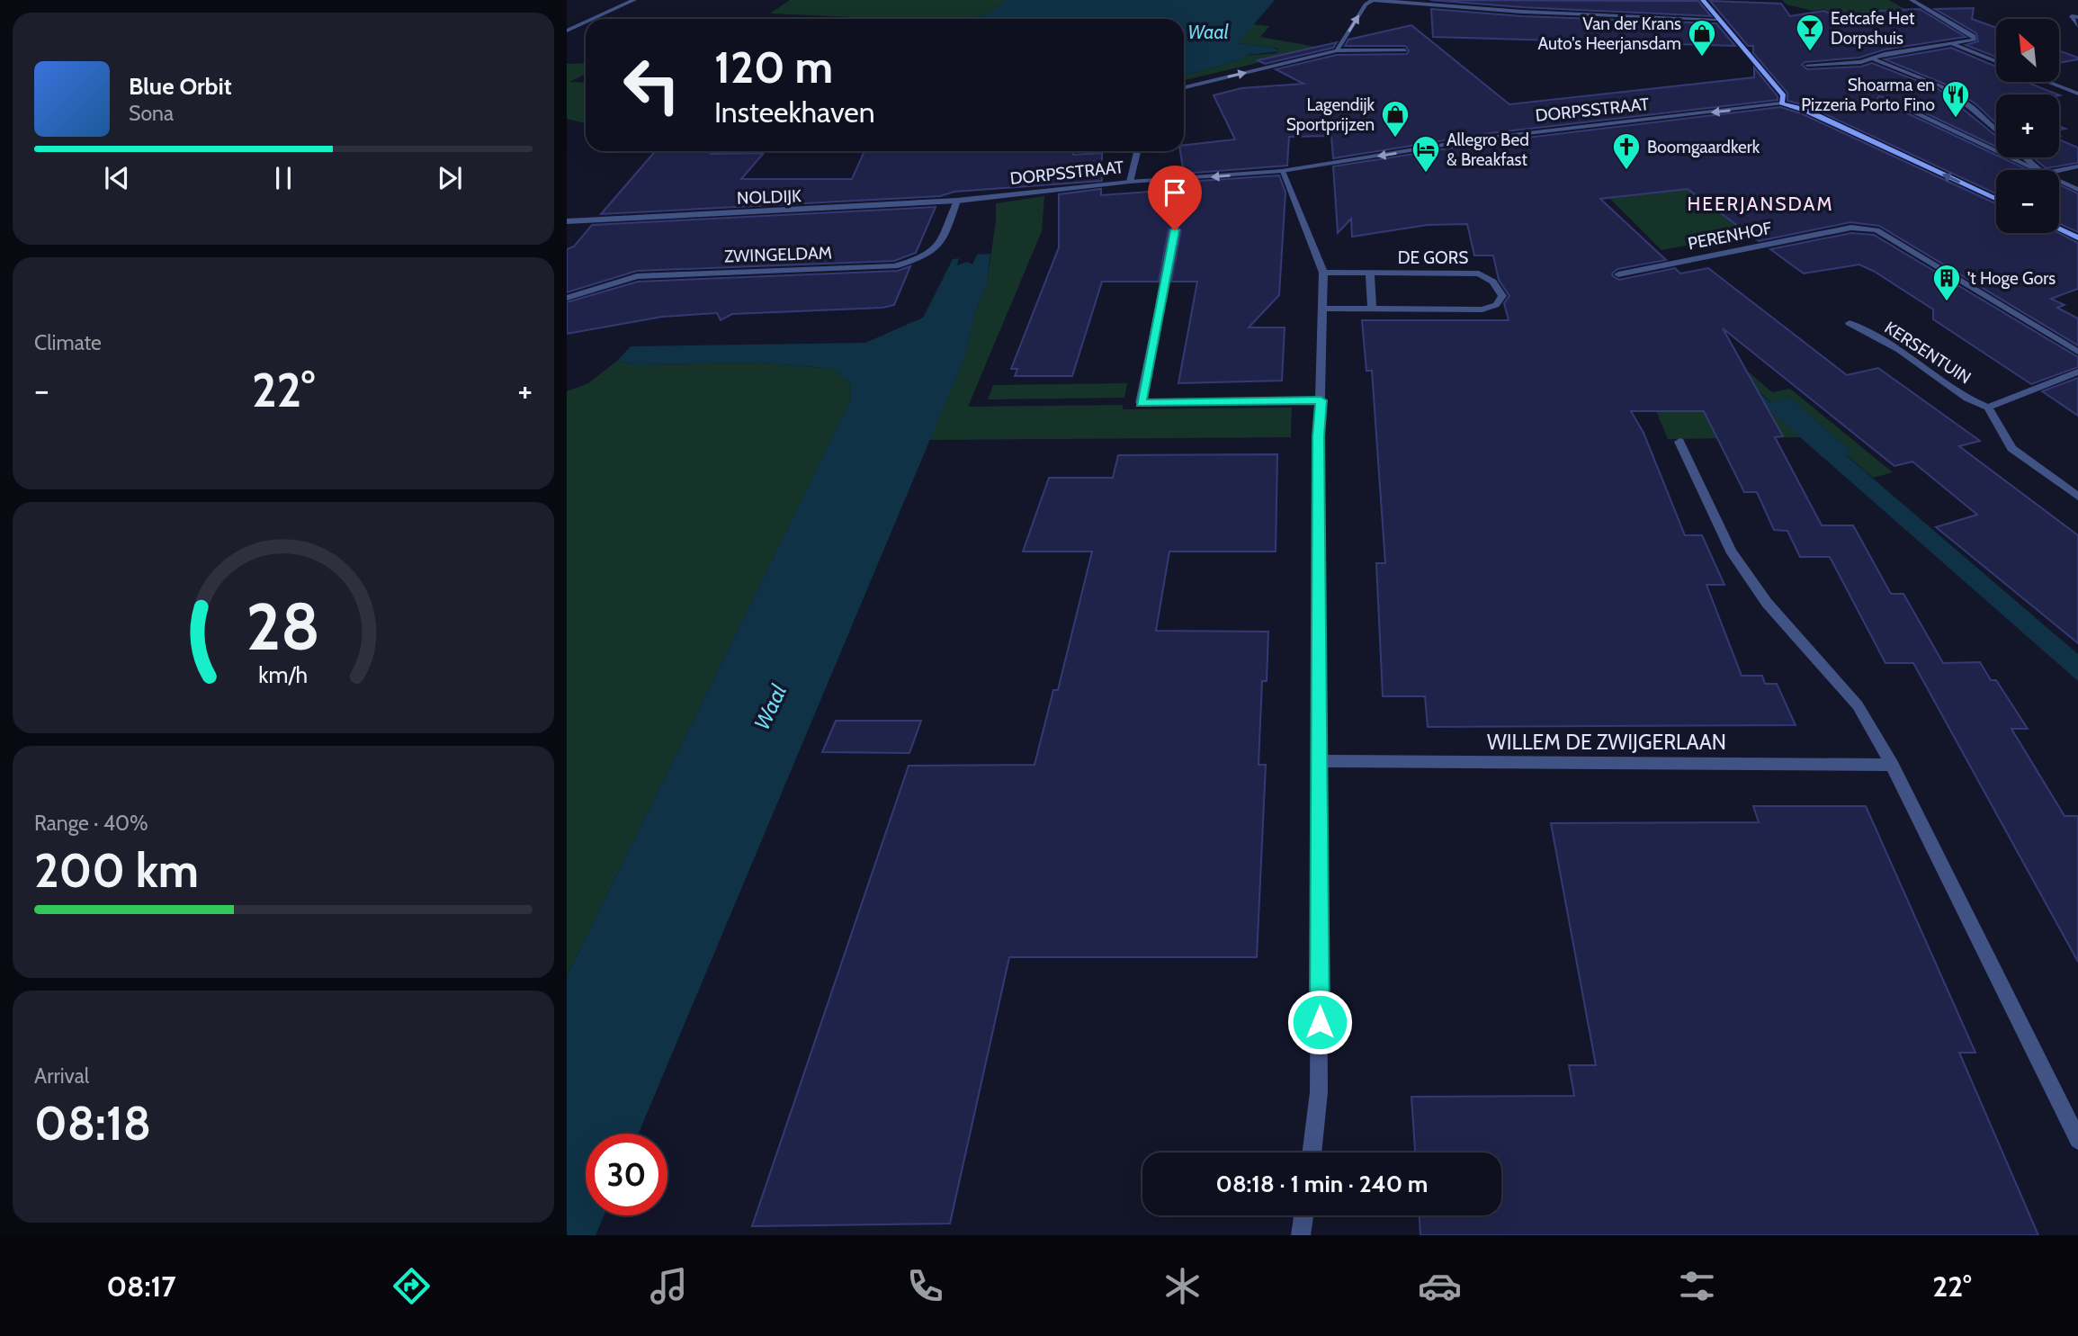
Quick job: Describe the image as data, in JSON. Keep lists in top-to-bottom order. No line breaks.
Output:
{"streets":{"main road":["DORPSSTRAAT"],"street":["NOLDIJK","PERENHOF","ZWINGELDAM","DE GORS","KERSENTUIN","WILLEM DE ZWIJGERLAAN"]},"crossings":[["DORPSSTRAAT","NOLDIJK"],["NOLDIJK","ZWINGELDAM"]],"districts":["HEERJANSDAM"],"water":["Waal"],"places":{"bar":["Eetcafe Het Dorpshuis"],"shop":["Van der Krans Auto's Heerjansdam","Lagendijk Sportprijzen"],"restaurant":["Shoarma en Pizzeria Porto Fino"],"church":["Boomgaardkerk"],"hotel":["Allegro Bed & Breakfast"],"building":["'t Hoge Gors"]},"north":"top left","page":{"map_buttons":["+","−"],"turn":["120 m","Insteekhaven"],"song":["Blue Orbit","Sona"],"tile":["Climate",["Range · 40%","200 km"],["Arrival","08:18"]],"heat":["−","22°","+"],"limit":"30","trip":"08:18 · 1 min · 240 m","tabs":["08:17","22°"],"gauge":["28","km/h"]}}
